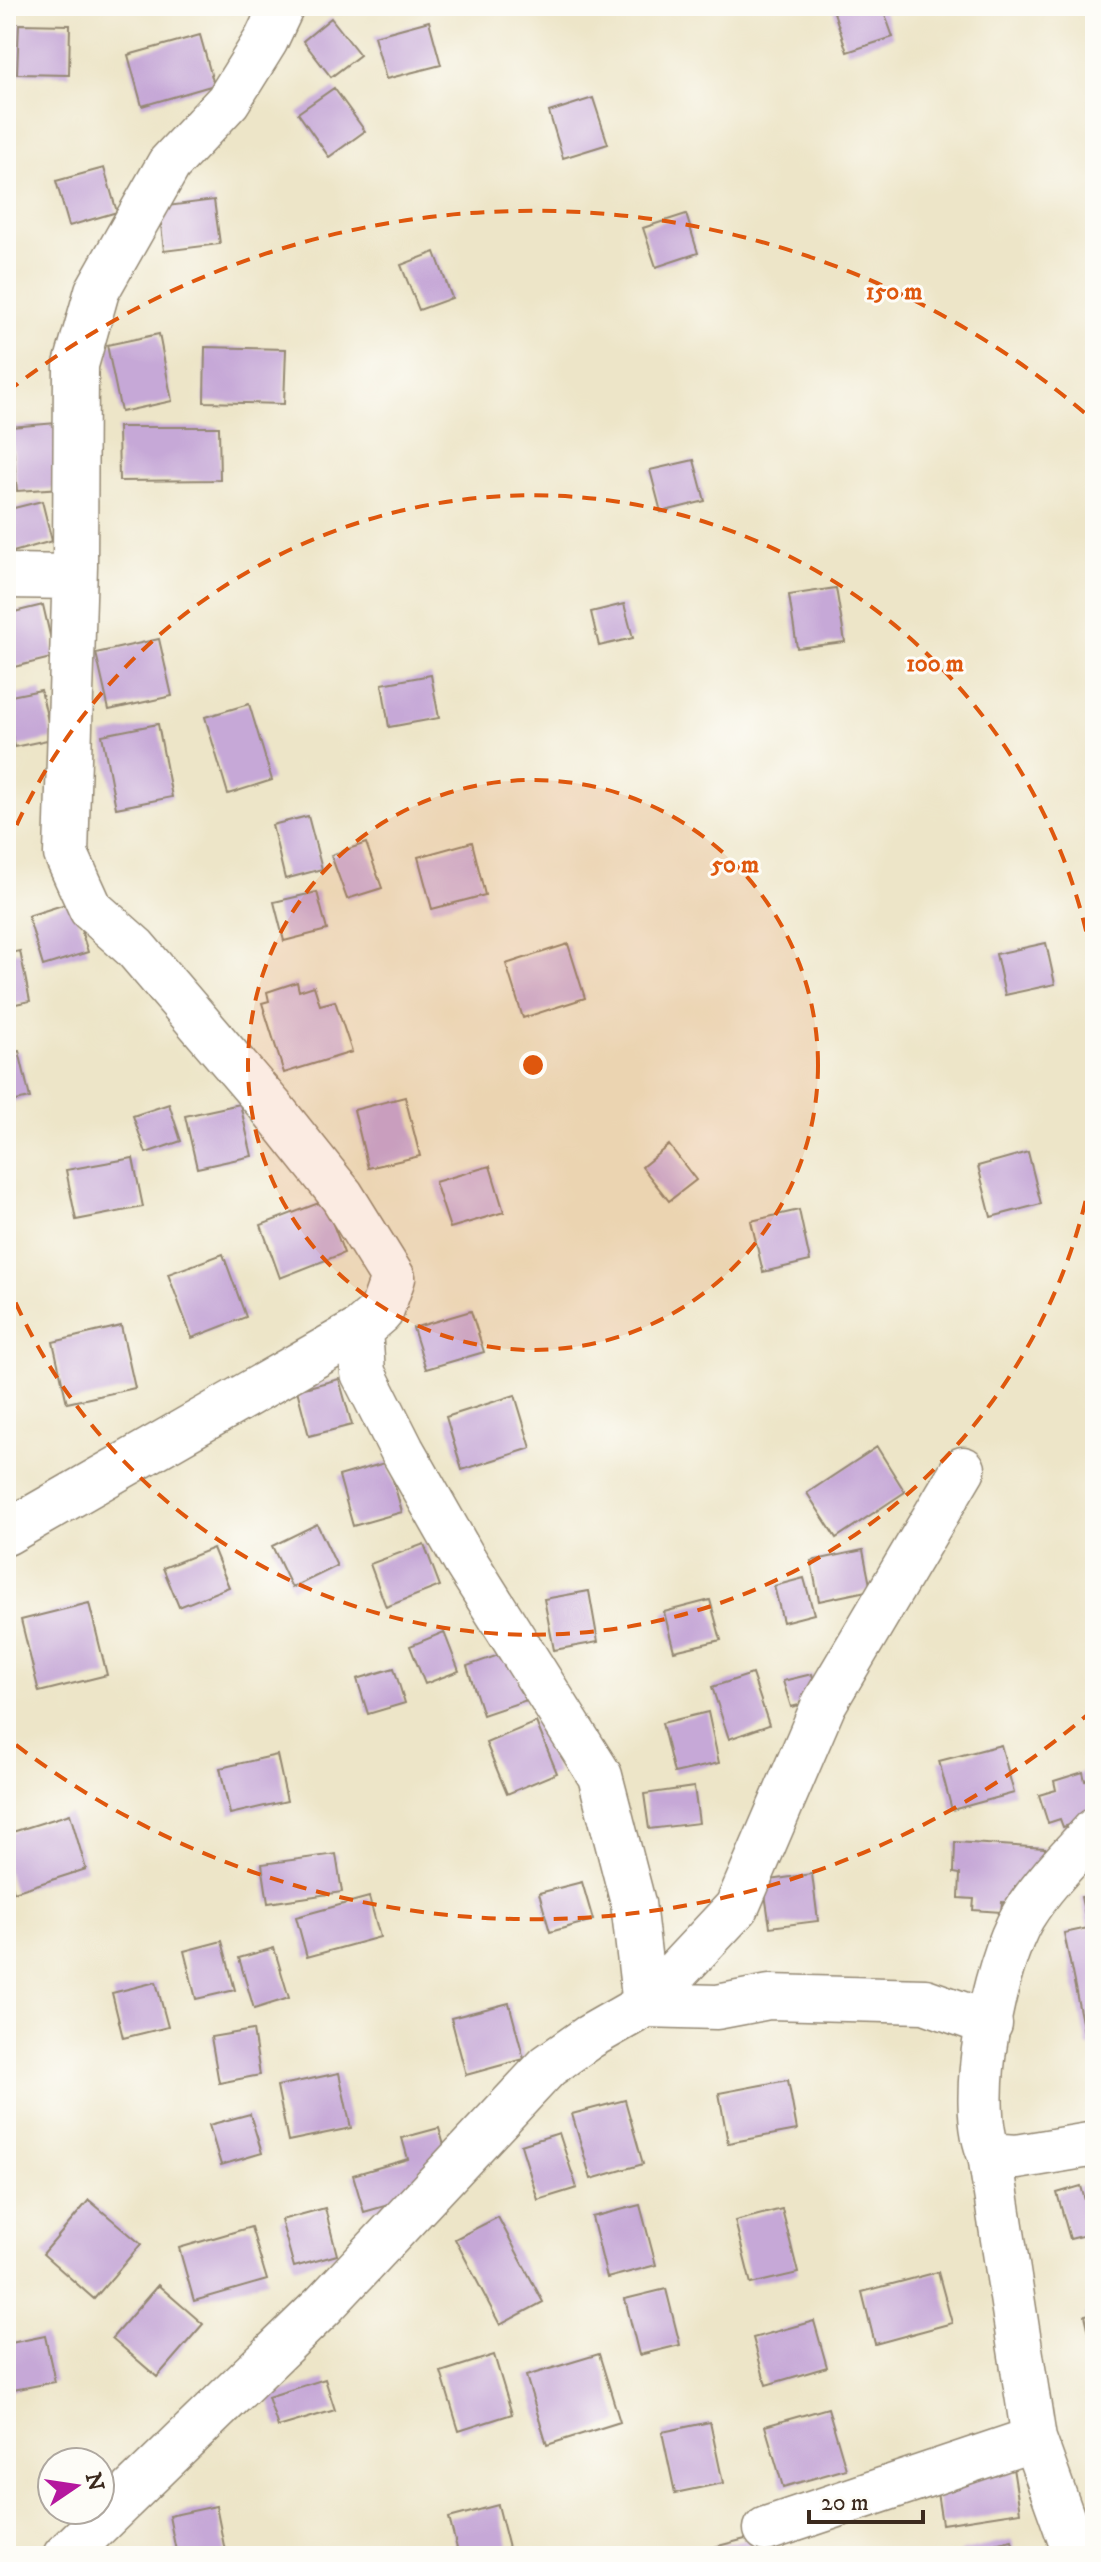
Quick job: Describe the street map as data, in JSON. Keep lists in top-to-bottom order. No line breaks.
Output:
{"scale_bar":"20 m","north":"right","rings":["150 m","100 m","50 m"]}
